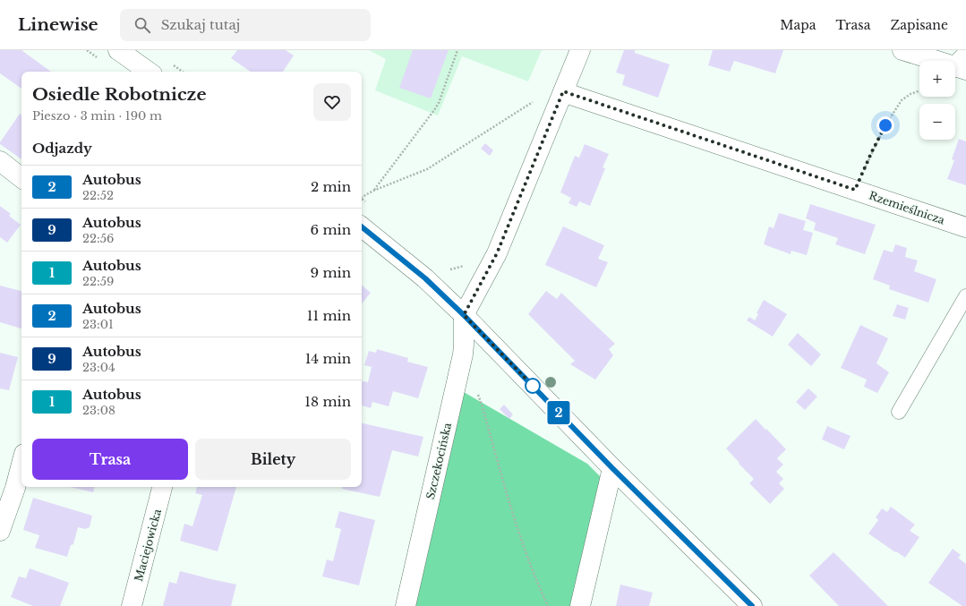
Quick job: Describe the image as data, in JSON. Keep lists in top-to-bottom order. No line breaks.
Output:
{"streets":{"street":["Rzemieślnicza","Szczekocińska","Maciejowicka"]},"lines":["bus line 2"],"page":{"header":"Linewise","search":"Szukaj tutaj","nav":["Mapa","Trasa","Zapisane"],"on_map":"2","map_buttons":["+","−"],"heading":[["Osiedle Robotnicze","Pieszo · 3 min · 190 m"],"Odjazdy"],"list":[{"mark":"2","name":"Autobus","note":"22:52","value":"2 min"},{"mark":"9","name":"Autobus","note":"22:56","value":"6 min"},{"mark":"1","name":"Autobus","note":"22:59","value":"9 min"},{"mark":"2","name":"Autobus","note":"23:01","value":"11 min"},{"mark":"9","name":"Autobus","note":"23:04","value":"14 min"},{"mark":"1","name":"Autobus","note":"23:08","value":"18 min"}],"buttons":["Trasa","Bilety"]}}
